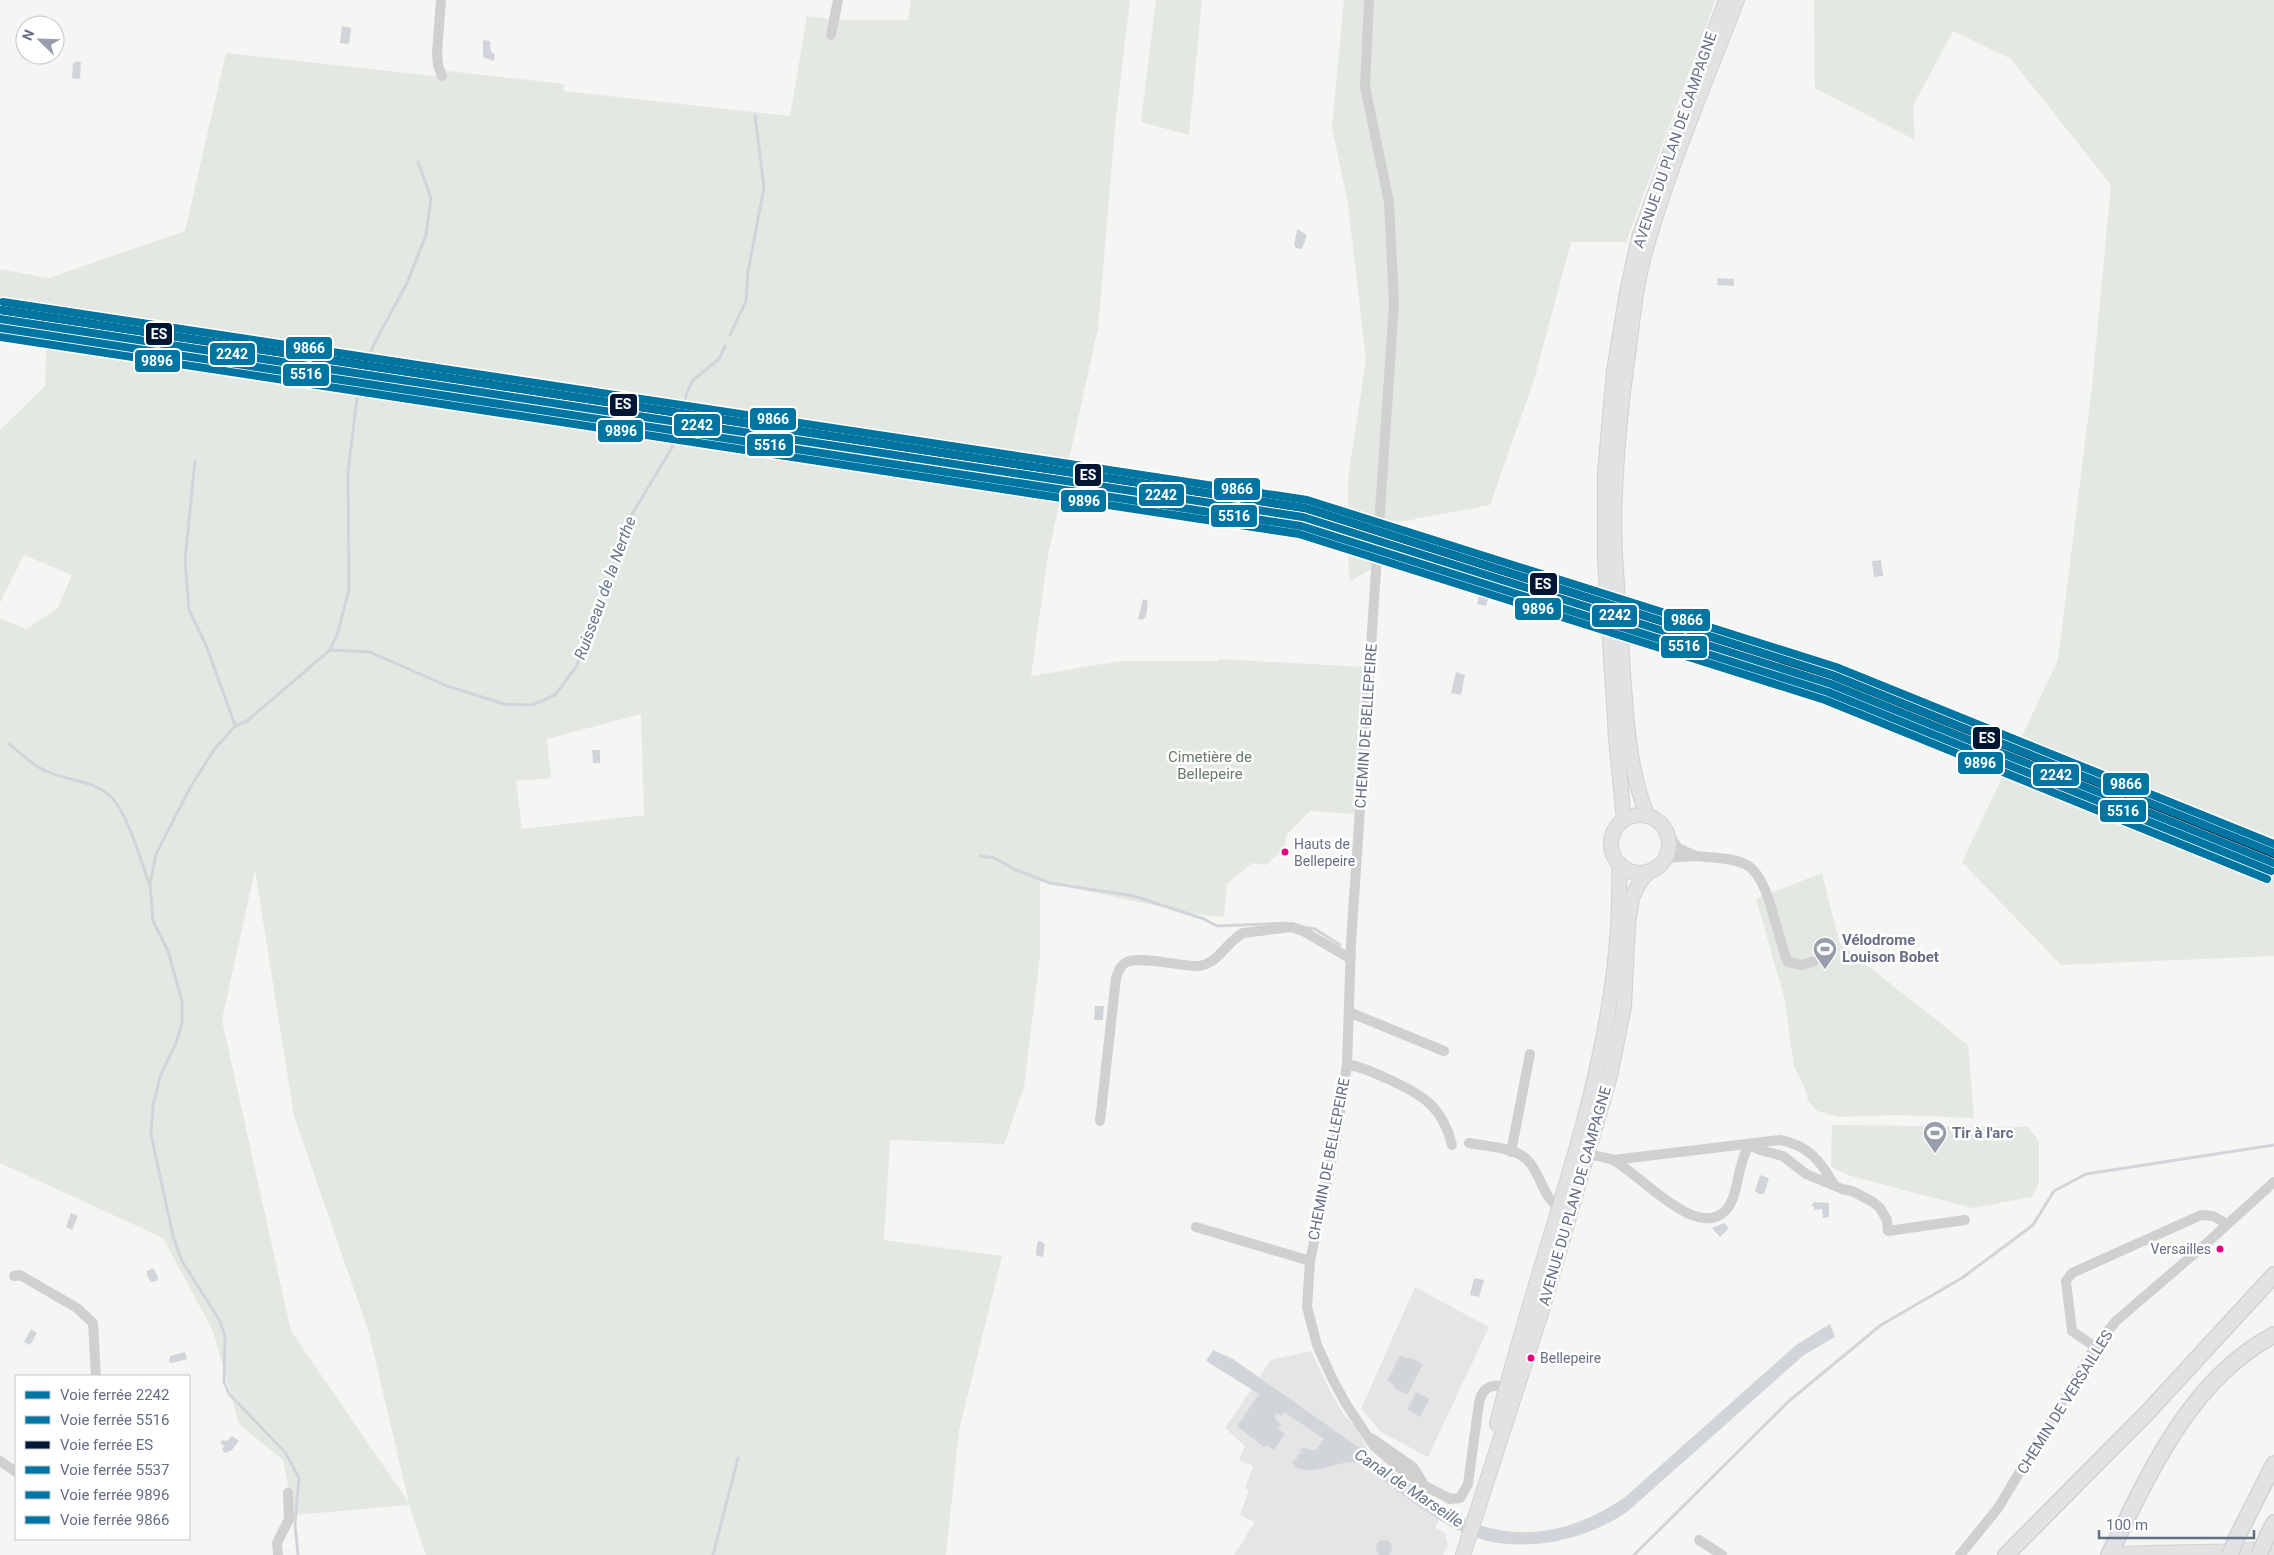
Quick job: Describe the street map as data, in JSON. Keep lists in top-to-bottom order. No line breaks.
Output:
{"streets":{"main road":["AVENUE DU PLAN DE CAMPAGNE"],"street":["CHEMIN DE BELLEPEIRE","CHEMIN DE VERSAILLES"]},"crossings":[["AVENUE DU PLAN DE CAMPAGNE","CHEMIN DE BELLEPEIRE"]],"water":["Ruisseau de la Nerthe","Canal de Marseille"],"parks":["Cimetière de Bellepeire"],"places":{"other":["Hauts de Bellepeire","Versailles","Bellepeire"],"sports":["Vélodrome Louison Bobet","Tir à l'arc"]},"lines":["rail line 9866","rail line ES","rail line 5537","rail line 2242","rail line 5516","rail line 9896"],"legend":["Voie ferrée 2242","Voie ferrée 5516","Voie ferrée ES","Voie ferrée 5537","Voie ferrée 9896","Voie ferrée 9866"],"scale_bar":"100 m","north":"top left"}
